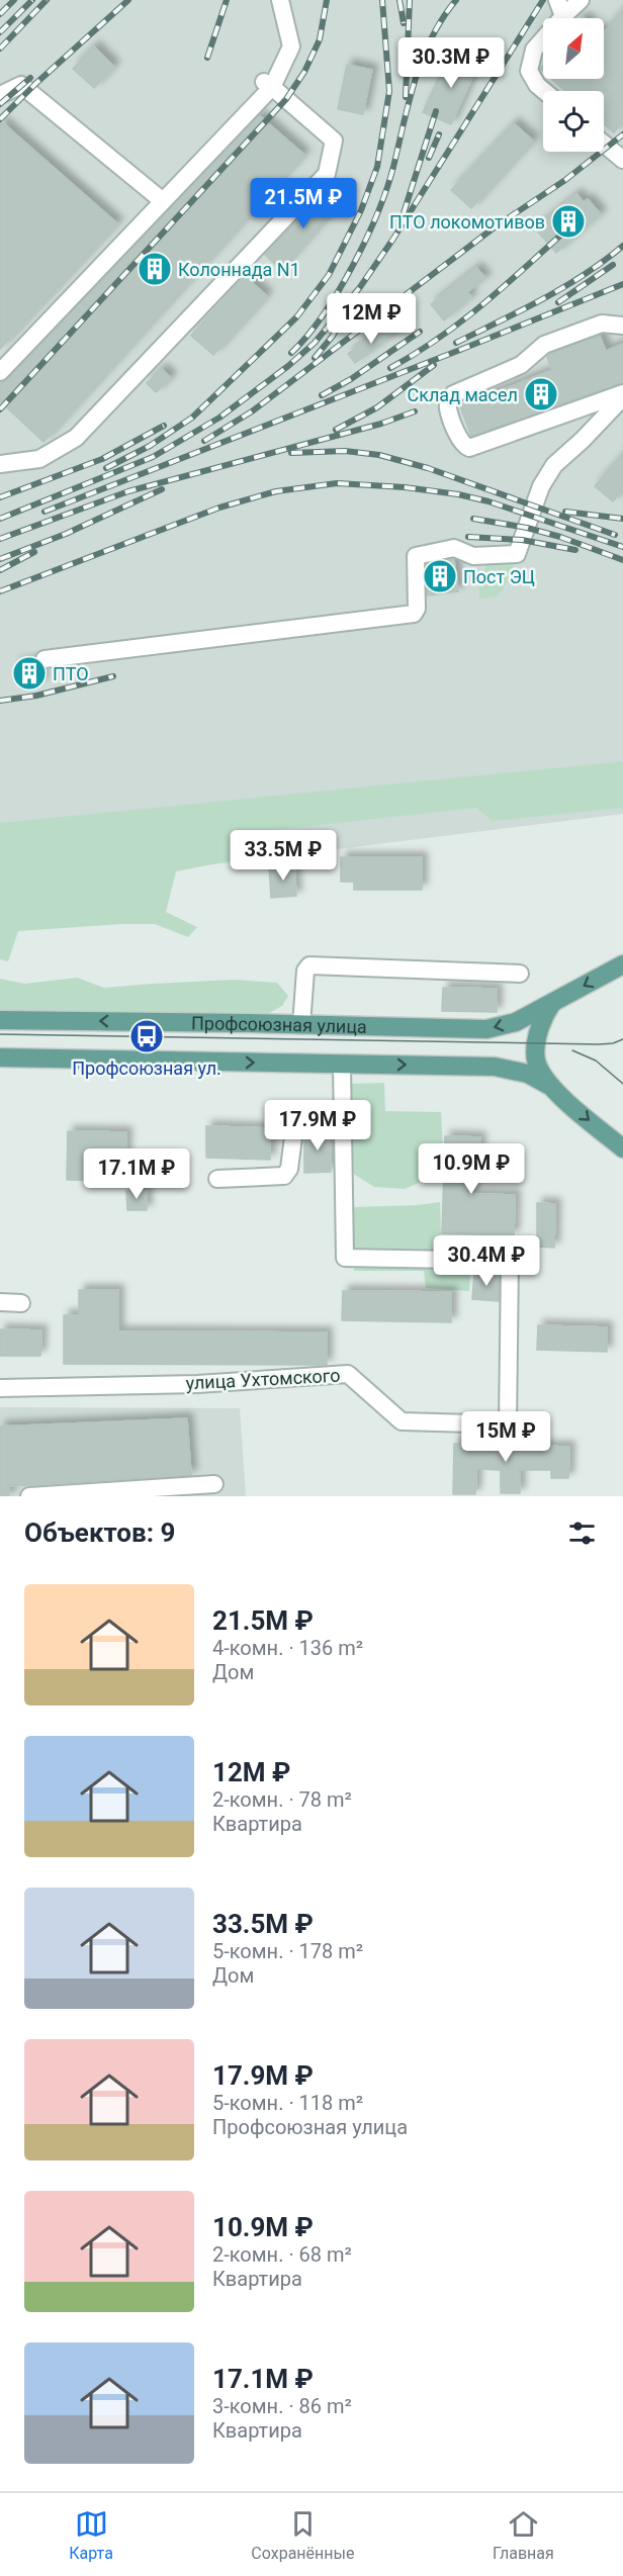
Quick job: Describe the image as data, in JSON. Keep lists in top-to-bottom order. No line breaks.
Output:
{"streets":{"main road":["Профсоюзная улица"],"street":["улица Ухтомского"]},"places":{"building":["ПТО локомотивов","Колоннада N1","Склад масел","Пост ЭЦ","ПТО"],"bus stop":["Профсоюзная ул."]},"north":"top right","page":{"price":["30.3M ₽","21.5M ₽","12M ₽","33.5M ₽","17.9M ₽","10.9M ₽","17.1M ₽","30.4M ₽","15M ₽"],"heading":"Объектов: 9","list":[{"name":"21.5M ₽","note":"4-комн. · 136 m² · Дом"},{"name":"12M ₽","note":"2-комн. · 78 m² · Квартира"},{"name":"33.5M ₽","note":"5-комн. · 178 m² · Дом"},{"name":"17.9M ₽","note":"5-комн. · 118 m² · Профсоюзная улица"},{"name":"10.9M ₽","note":"2-комн. · 68 m² · Квартира"},{"name":"17.1M ₽","note":"3-комн. · 86 m² · Квартира"}],"tabs":["Карта","Сохранённые","Главная"]}}
